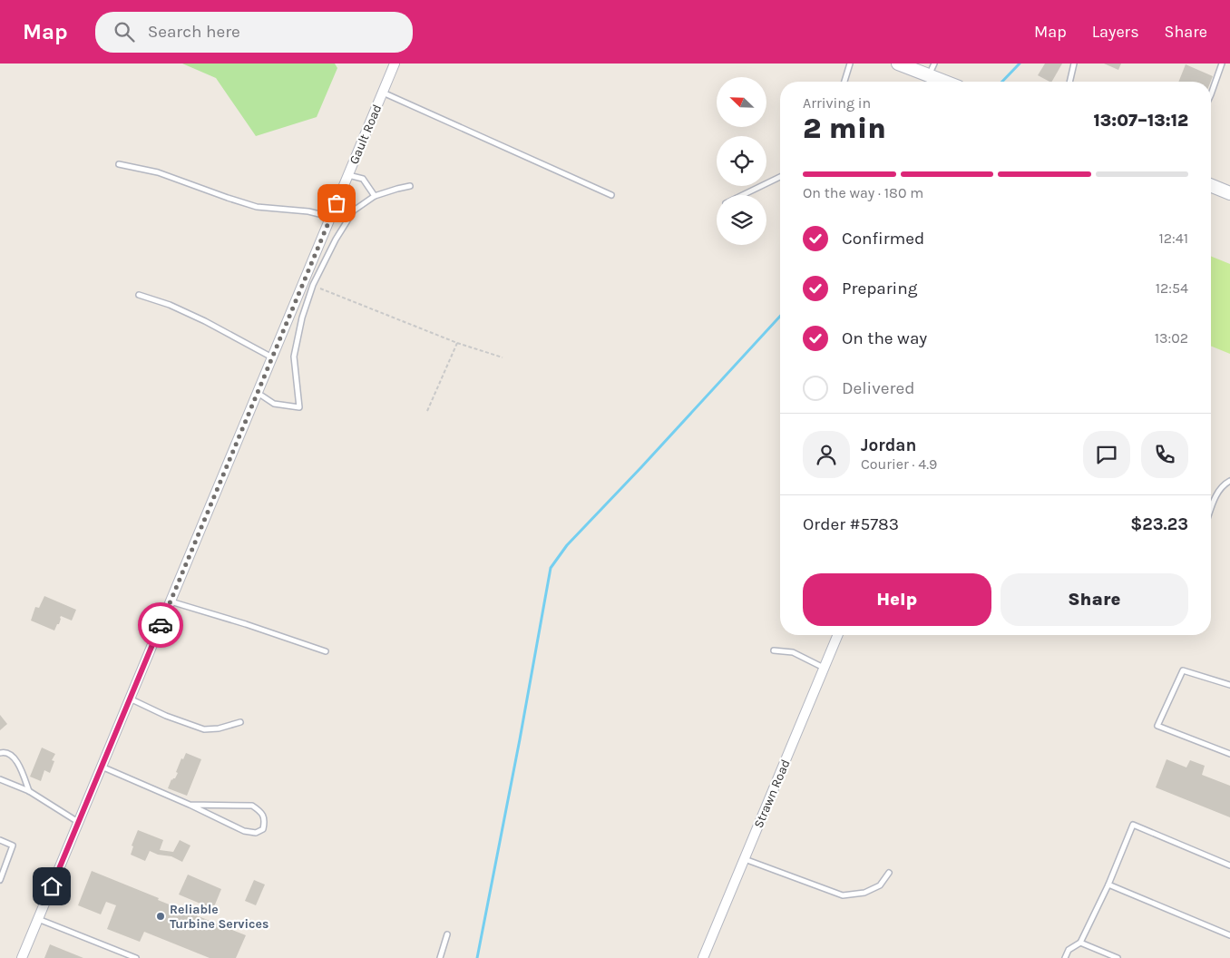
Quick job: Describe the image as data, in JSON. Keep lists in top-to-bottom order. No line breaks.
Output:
{"streets":{"street":["Gault Road","Strawn Road"]},"places":["Reliable Turbine Services"],"north":"top left","page":{"header":"Map","search":"Search here","nav":["Map","Layers","Share"],"heading":["2 min","Arriving in","13:07–13:12"],"panel":["Jordan","Courier · 4.9","Order #5783","$23.23"],"bar":"On the way · 180 m","list":[["Confirmed","12:41"],["Preparing","12:54"],["On the way","13:02"],"Delivered"],"buttons":["Help","Share"]}}
